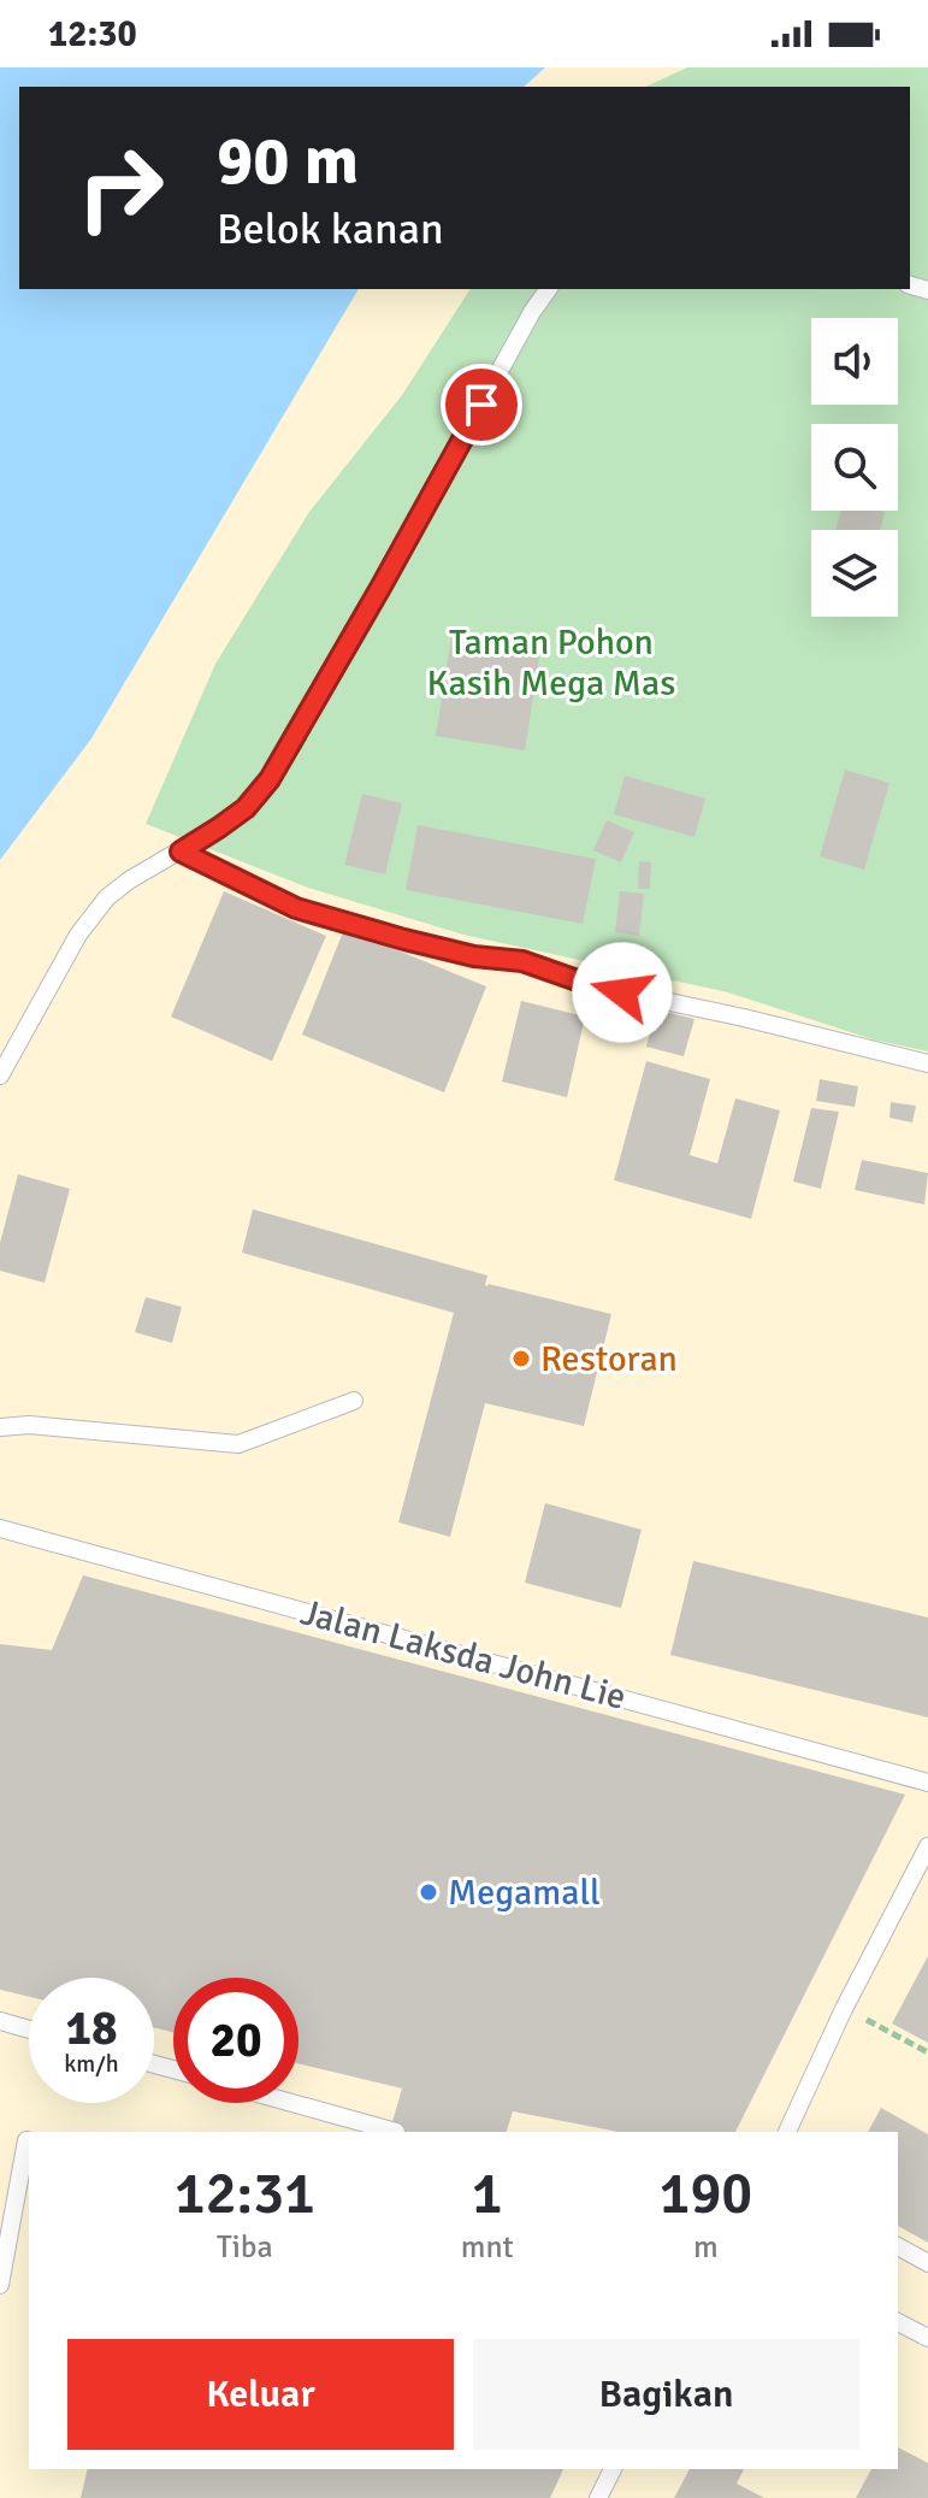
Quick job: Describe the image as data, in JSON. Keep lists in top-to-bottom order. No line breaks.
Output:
{"streets":{"lane":["Jalan Laksda John Lie"]},"parks":["Taman Pohon Kasih Mega Mas"],"places":["Restoran","Megamall"],"page":{"status":"12:30","turn":["90 m","Belok kanan"],"speed":"18 km/h","limit":"20","eta":["12:31","Tiba","1","mnt","190","m"],"buttons":["Keluar","Bagikan"]}}
